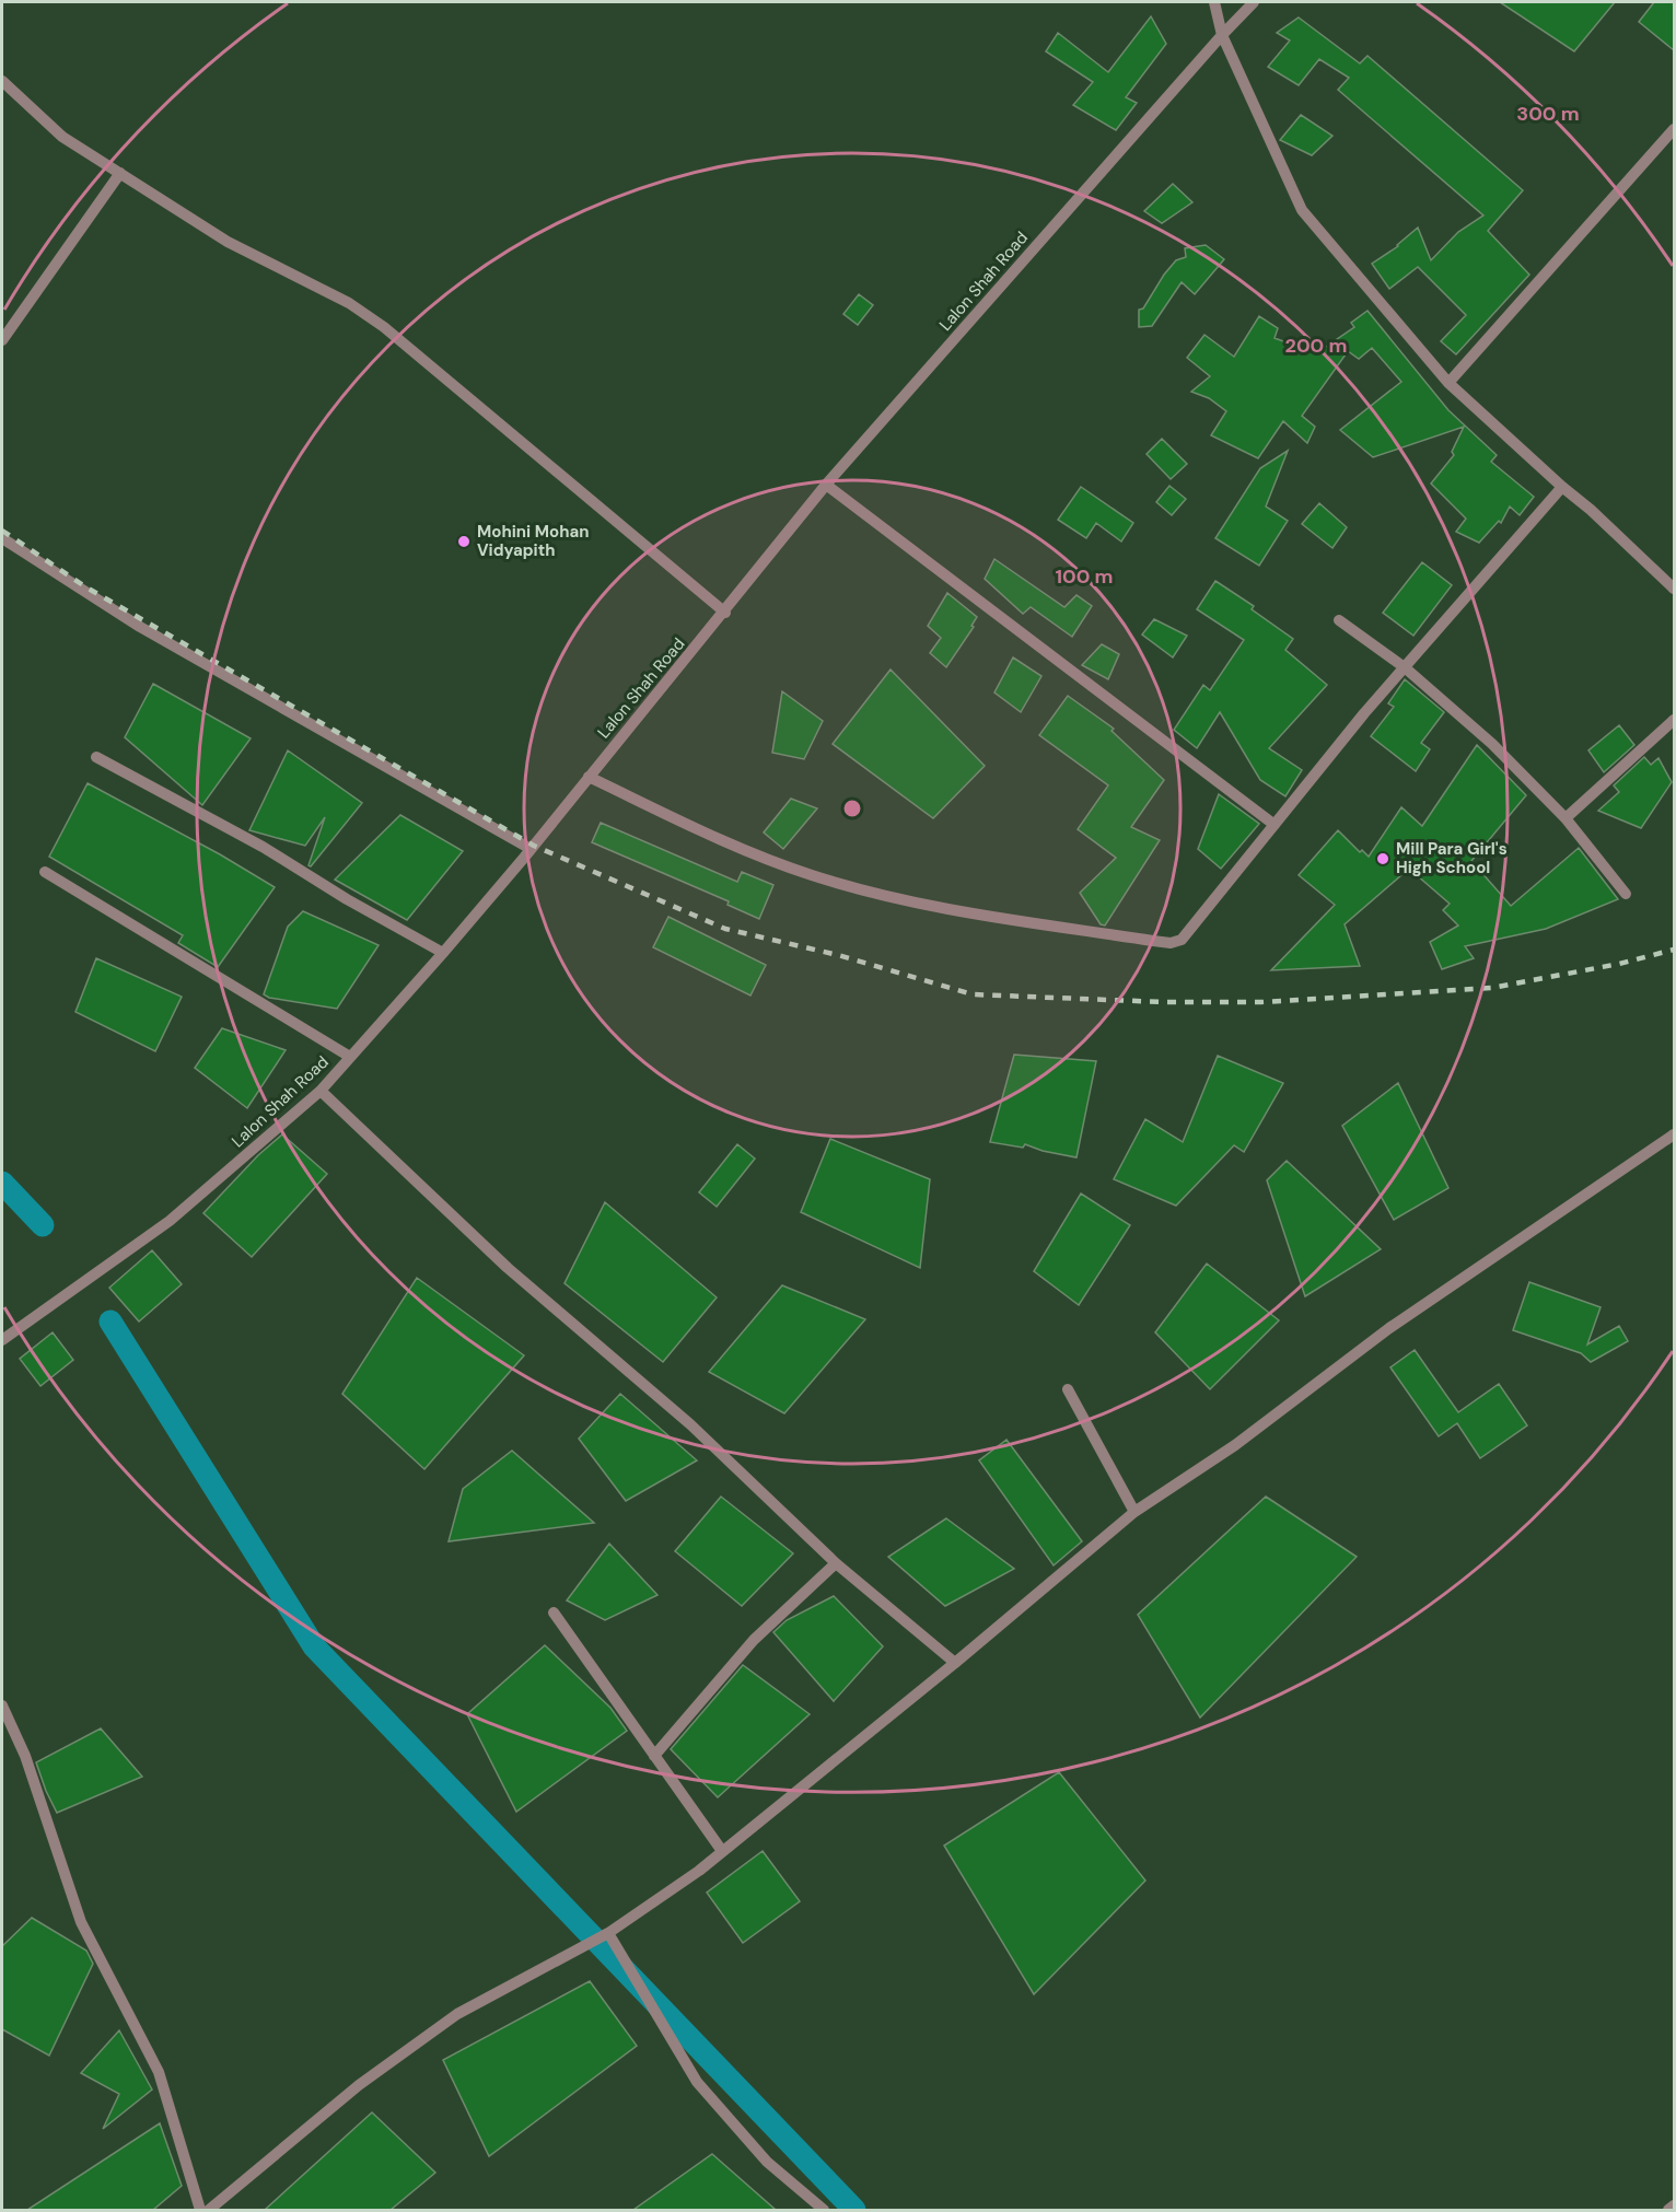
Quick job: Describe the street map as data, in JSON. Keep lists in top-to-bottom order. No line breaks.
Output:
{"streets":{"street":["Lalon Shah Road"]},"places":["Mohini Mohan Vidyapith","Mill Para Girl's High School"],"rings":["300 m","200 m","100 m"]}
